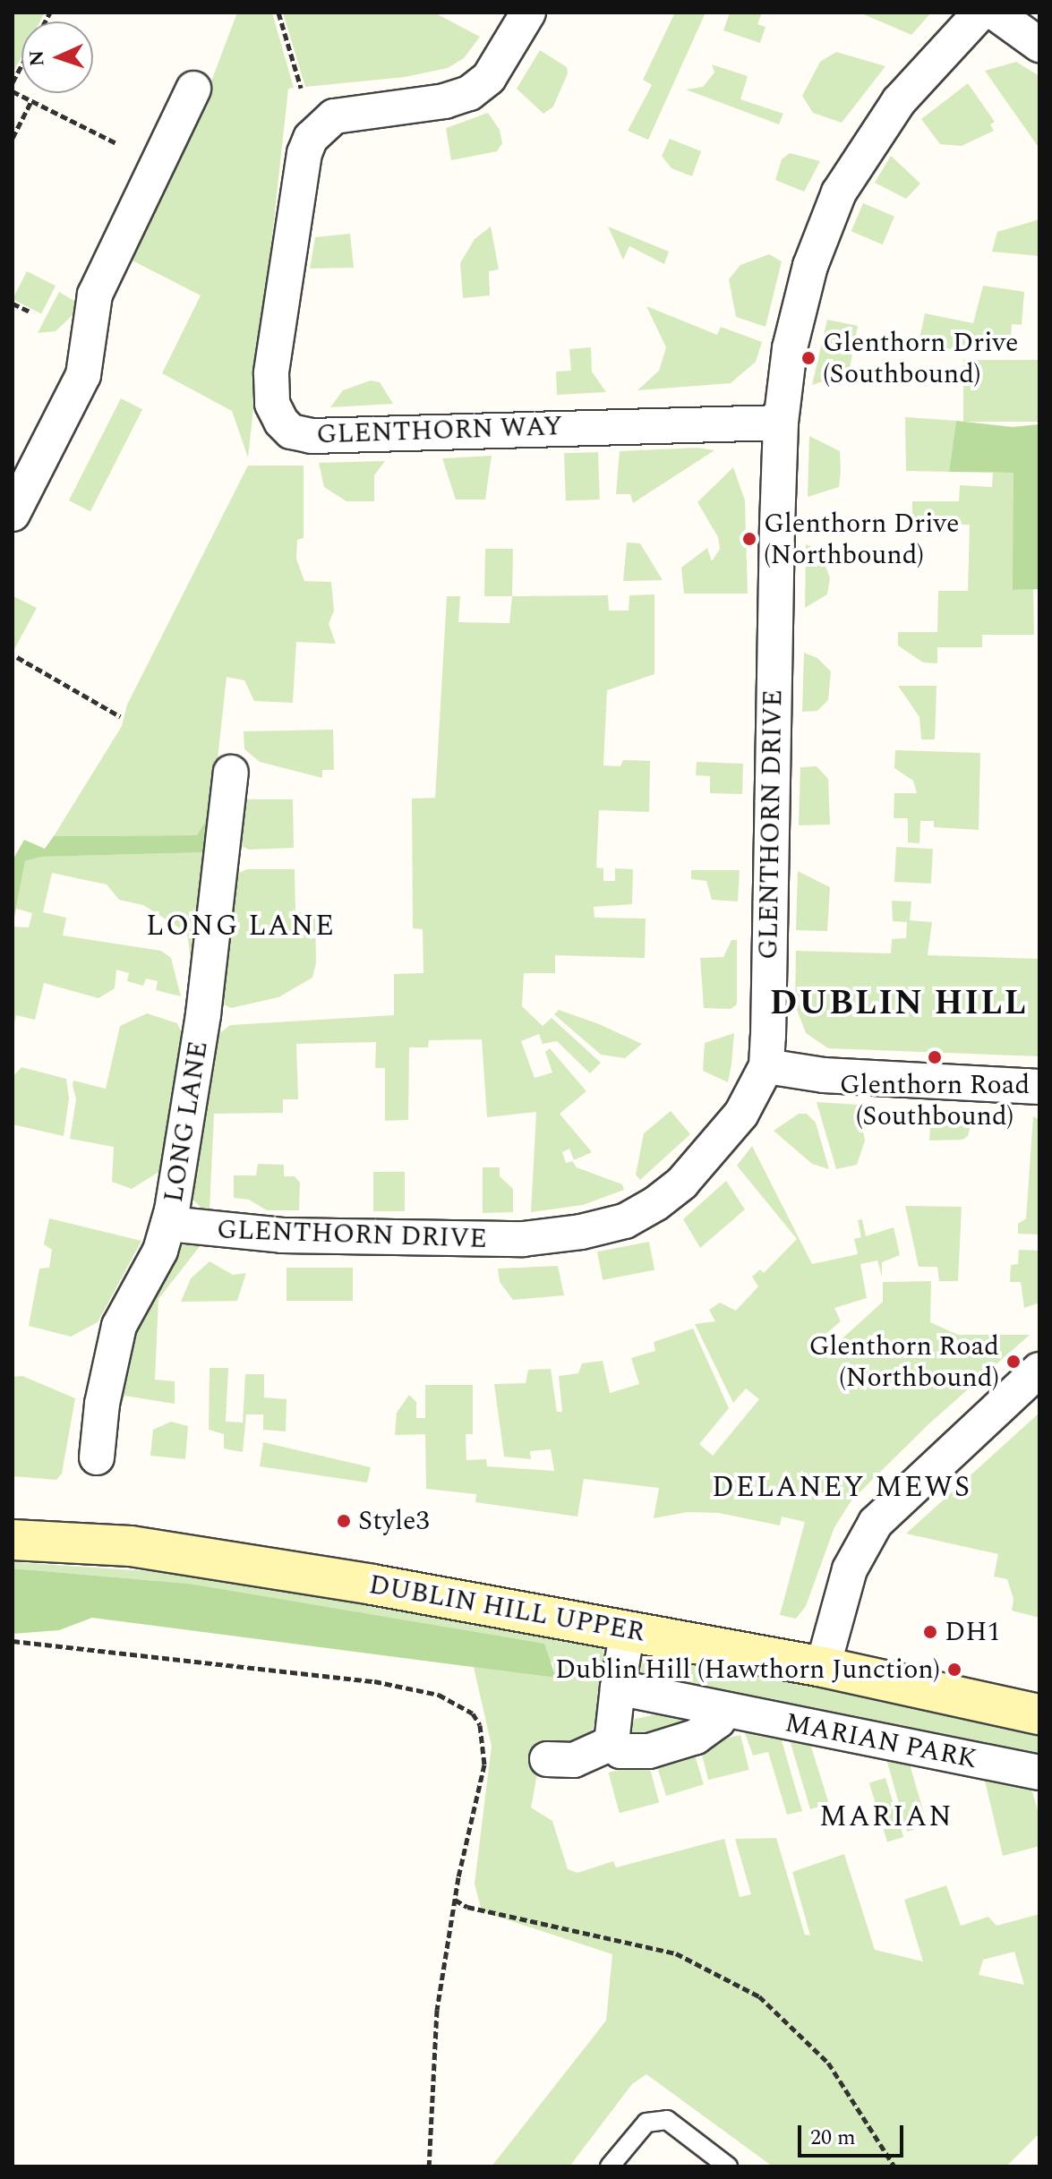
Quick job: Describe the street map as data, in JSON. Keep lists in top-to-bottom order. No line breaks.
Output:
{"streets":{"street":["GLENTHORN WAY","GLENTHORN DRIVE","LONG LANE","DUBLIN HILL UPPER","MARIAN PARK"]},"crossings":[["GLENTHORN WAY","GLENTHORN DRIVE"],["GLENTHORN DRIVE","LONG LANE"]],"districts":["LONG LANE","DUBLIN HILL","DELANEY MEWS","MARIAN"],"places":["Glenthorn Drive (Southbound)","Glenthorn Drive (Northbound)","Glenthorn Road (Southbound)","Glenthorn Road (Northbound)","Style3","DH1","Dublin Hill (Hawthorn Junction)"],"scale_bar":"20 m","north":"left"}
